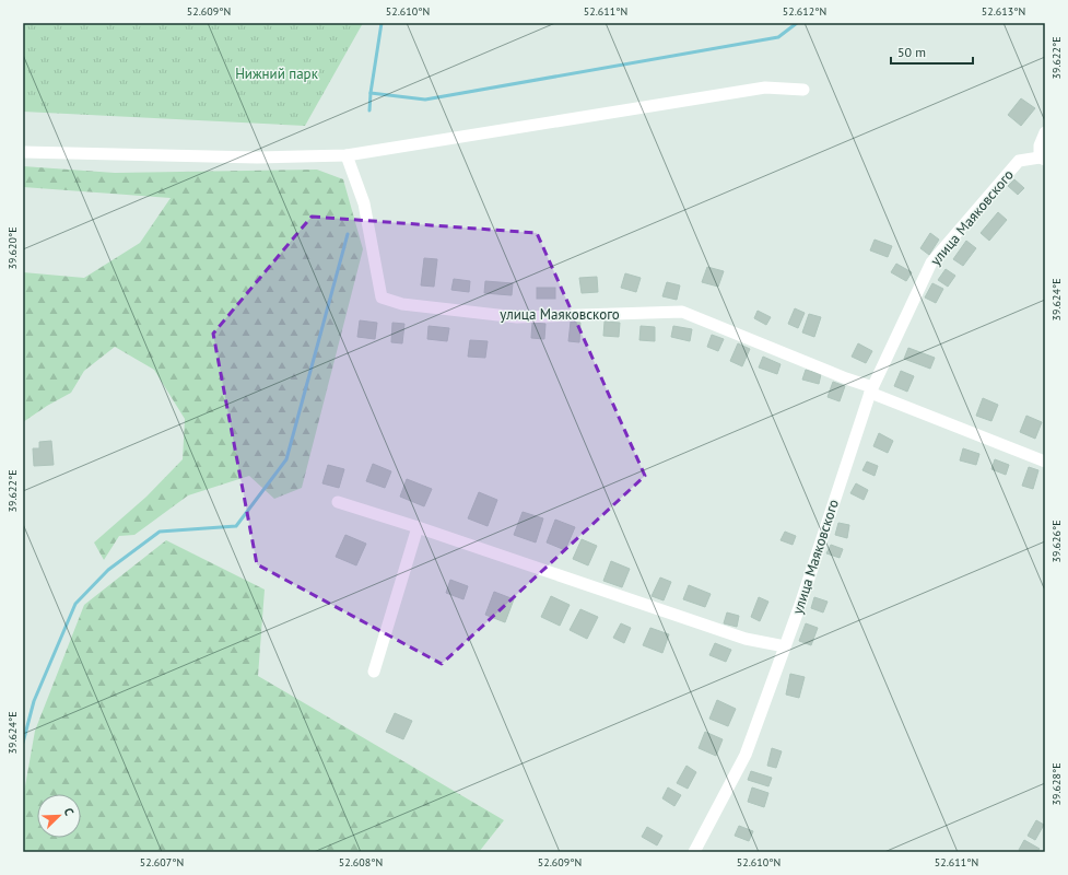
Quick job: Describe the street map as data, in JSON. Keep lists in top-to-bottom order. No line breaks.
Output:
{"streets":{"street":["улица Маяковского"]},"parks":["Нижний парк"],"scale_bar":"50 m","north":"top right","coordinates":["52.609°N","52.610°N","52.611°N","52.612°N","52.613°N","39.622°E","39.620°E","39.624°E","39.626°E","39.628°E","52.607°N","52.608°N"]}
